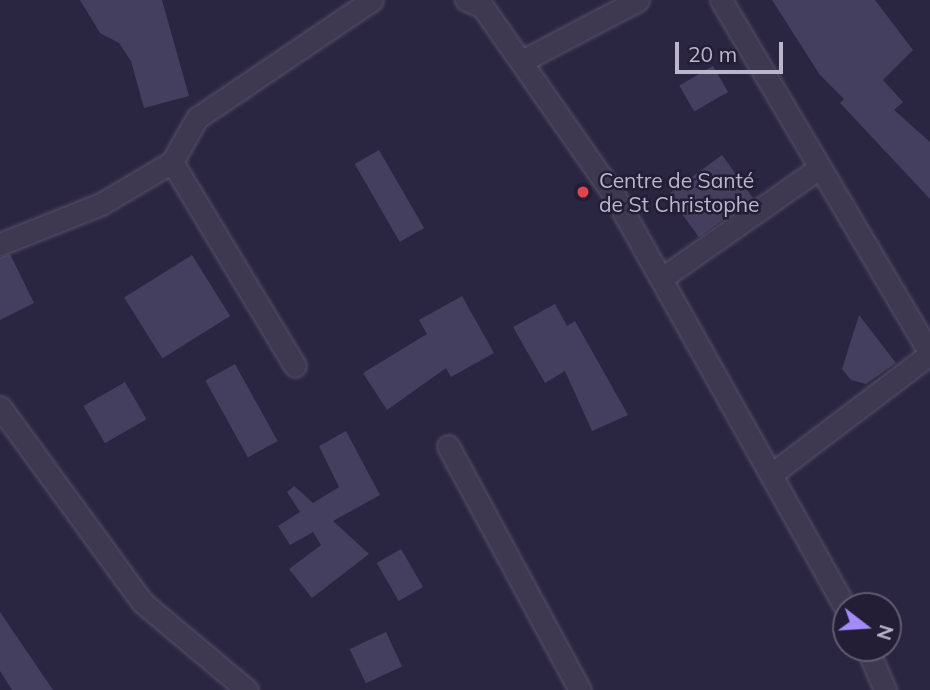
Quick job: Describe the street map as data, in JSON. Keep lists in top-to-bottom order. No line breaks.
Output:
{"places":["Centre de Santé de St Christophe"],"scale_bar":"20 m","north":"right"}
